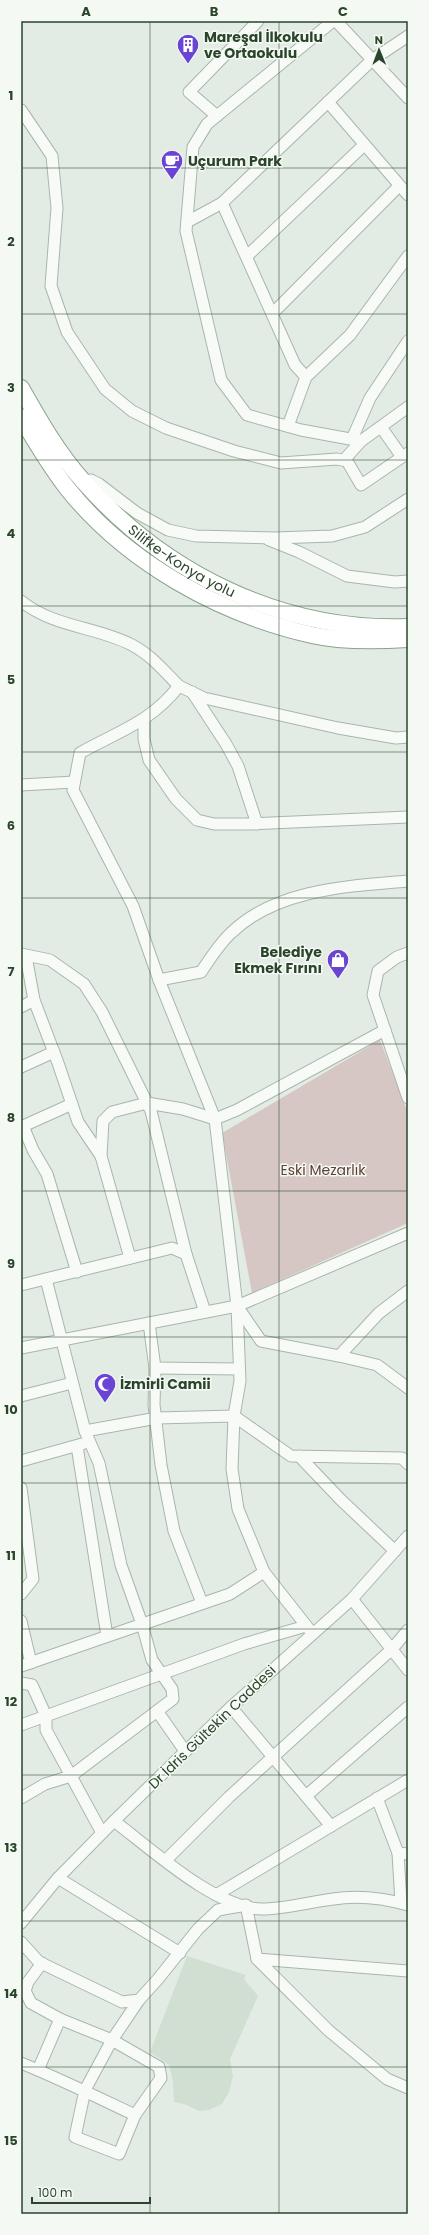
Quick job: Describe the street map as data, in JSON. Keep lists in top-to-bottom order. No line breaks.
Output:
{"streets":{"highway":["Silifke-Konya yolu"],"street":["Dr İdris Gültekin Caddesi"]},"parks":["Eski Mezarlık"],"places":{"building":["Mareşal İlkokulu ve Ortaokulu"],"cafe":["Uçurum Park"],"shop":["Belediye Ekmek Fırını"],"mosque":["İzmirli Camii"]},"scale_bar":"100 m","north":"top","grid":{"columns":["A","B","C"],"rows":["1","2","3","4","5","6","7","8","9","10","11","12","13","14","15"]}}
